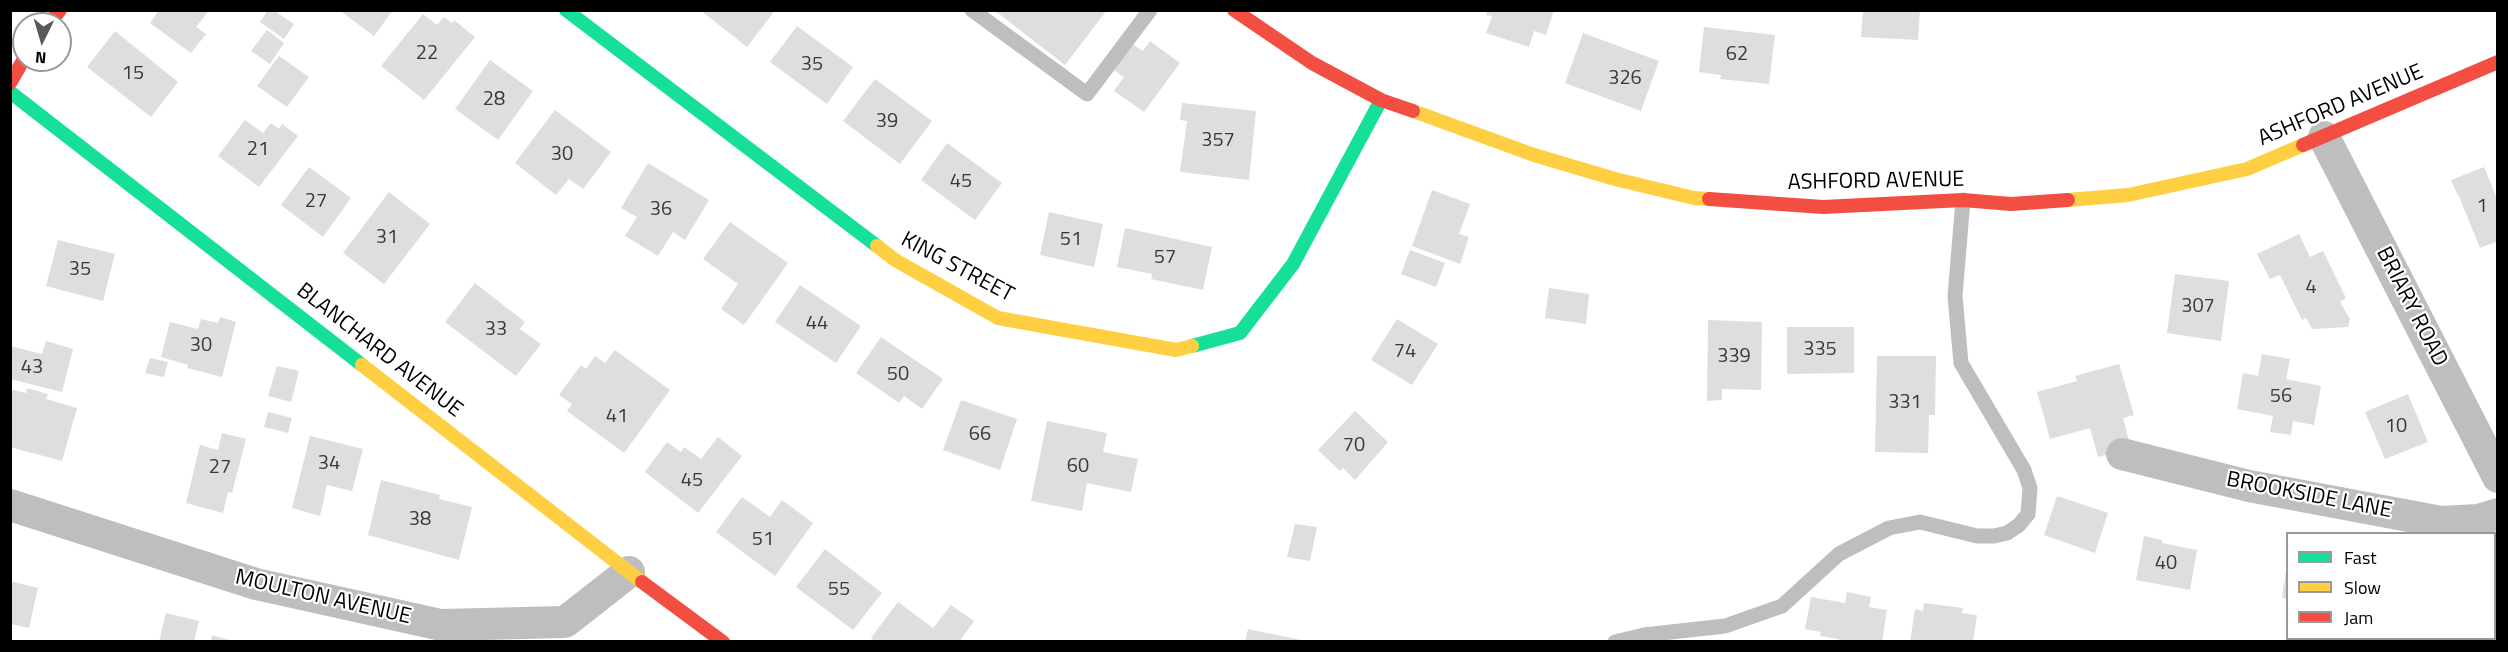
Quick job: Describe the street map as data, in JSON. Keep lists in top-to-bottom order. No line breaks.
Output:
{"streets":{"street":["ASHFORD AVENUE","KING STREET","BRIARY ROAD","BLANCHARD AVENUE","BROOKSIDE LANE","MOULTON AVENUE"]},"crossings":[["ASHFORD AVENUE","KING STREET"],["ASHFORD AVENUE","BRIARY ROAD"],["BLANCHARD AVENUE","MOULTON AVENUE"]],"house_numbers":["22","62","35","15","326","28","39","357","21","30","45","27","1","36","31","51","57","35","4","307","44","33","30","335","74","339","43","50","56","331","41","10","66","70","34","60","27","45","38","51","40","55"],"legend":["Fast","Slow","Jam"],"north":"bottom"}
